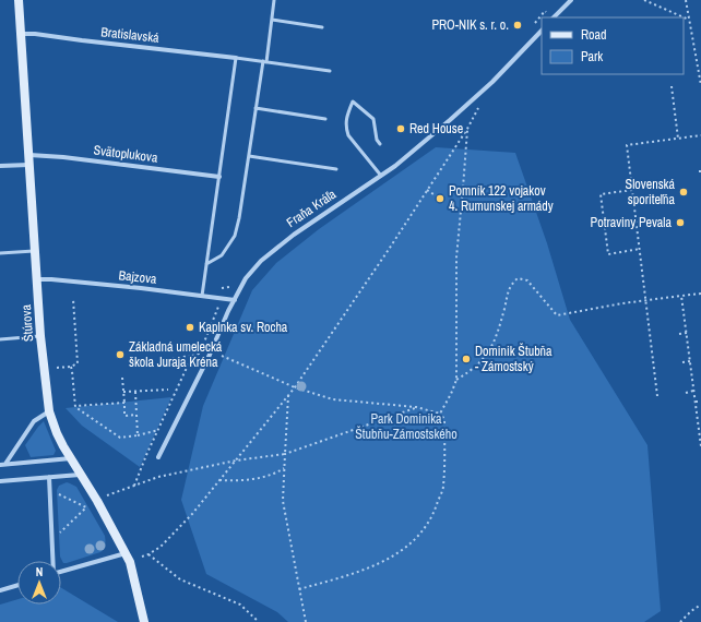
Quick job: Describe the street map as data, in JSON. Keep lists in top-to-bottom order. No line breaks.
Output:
{"streets":{"main road":["Štúrova"],"street":["Bratislavská","Svätoplukova","Fraňa Kráľa","Bajzova"]},"crossings":[["Bratislavská","Štúrova"],["Svätoplukova","Štúrova"],["Fraňa Kráľa","Bajzova"],["Bajzova","Štúrova"]],"parks":["Park Dominika Štubňu-Zámostského"],"places":["PRO-NIK s. r. o.","Red House","Slovenská sporiteľňa","Pomník 122 vojakov 4. Rumunskej armády","Potraviny Pevala","Kaplnka sv. Rocha","Základná umelecká škola Juraja Kréna","Dominik Štubňa - Zámostský"],"legend":["Road","Park"],"north":"top"}
